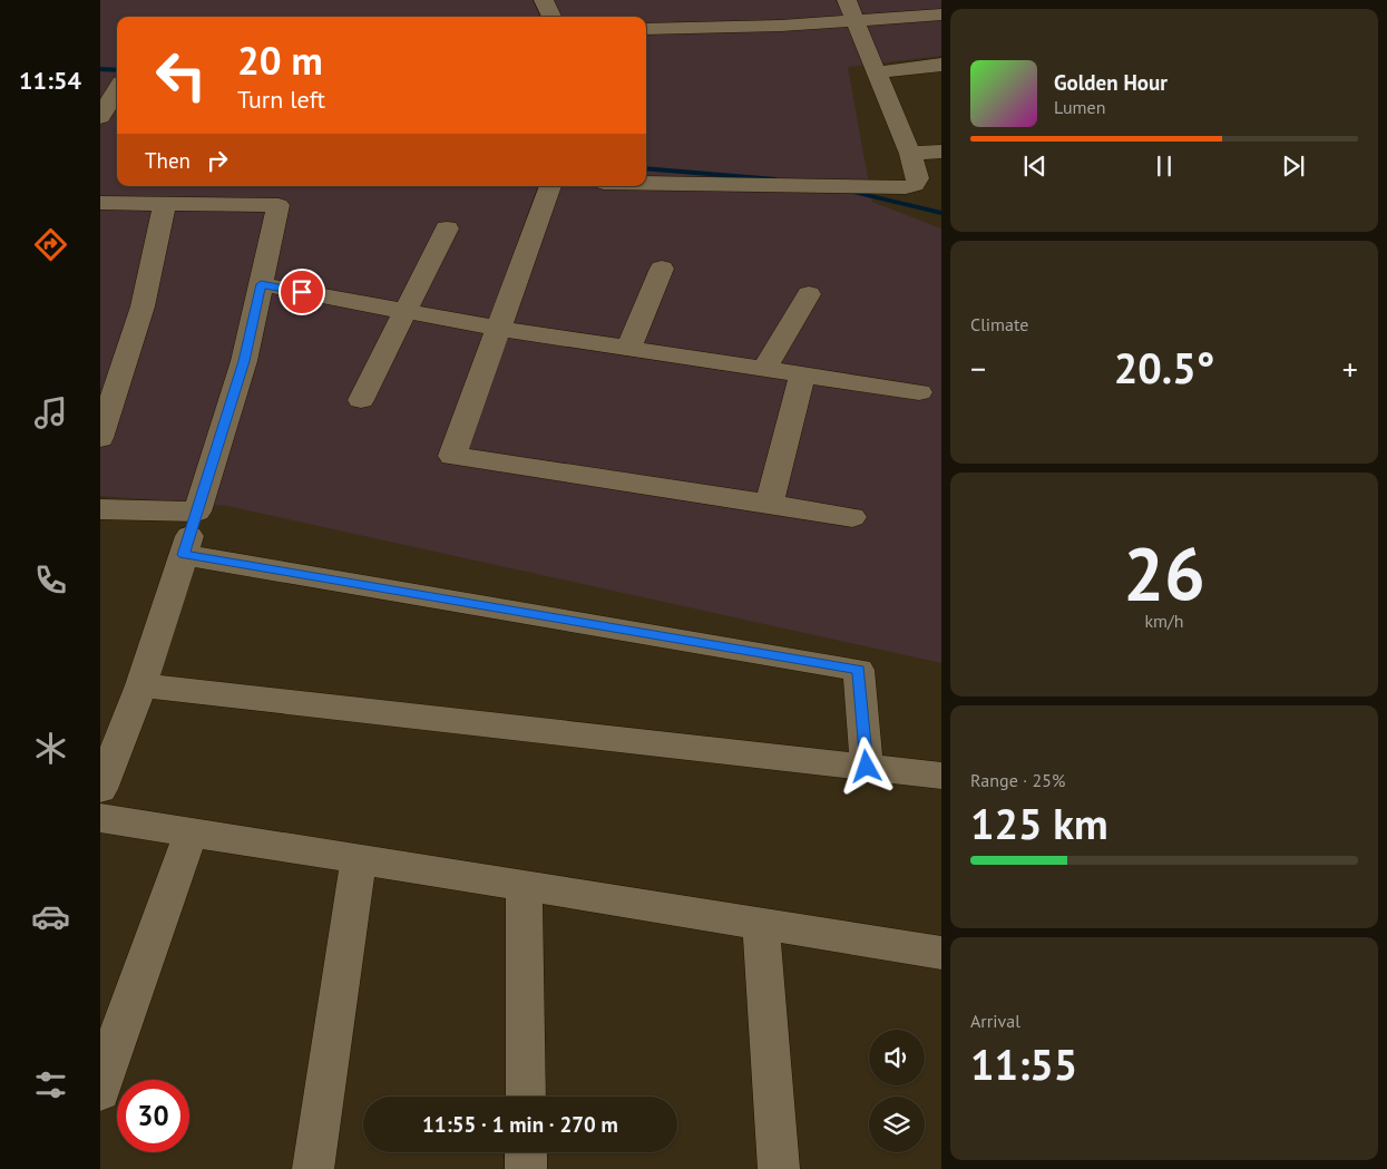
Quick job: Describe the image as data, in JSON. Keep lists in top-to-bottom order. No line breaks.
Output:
{"page":{"tabs":"11:54","turn":["20 m","Turn left"],"song":["Golden Hour","Lumen"],"then":"Then","tile":["Climate",["26","km/h"],["Range · 25%","125 km"],["Arrival","11:55"]],"heat":["−","20.5°","+"],"limit":"30","trip":"11:55 · 1 min · 270 m"}}
